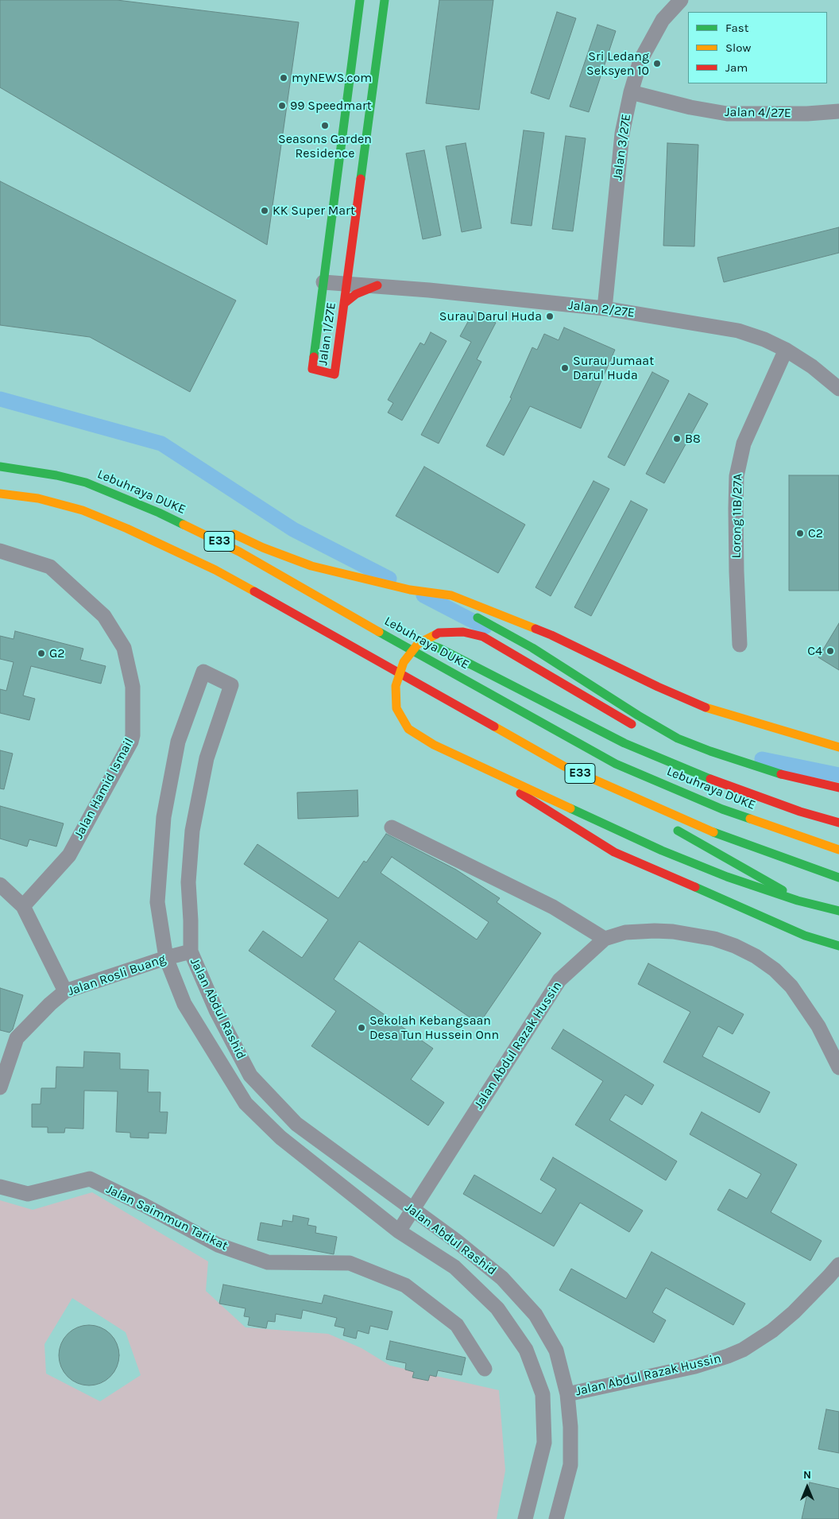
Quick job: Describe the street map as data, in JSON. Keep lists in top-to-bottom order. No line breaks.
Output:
{"streets":{"main road":["Jalan 1/27E","Lebuhraya DUKE","E33"],"street":["Jalan 4/27E","Jalan 3/27E","Jalan 2/27E","Lorong 11B/27A","Jalan Hamid Ismail","Jalan Rosli Buang","Jalan Abdul Rashid","Jalan Abdul Razak Hussin","Jalan Saimmun Tarikat"]},"crossings":[["Jalan 4/27E","Jalan 3/27E"],["Jalan 3/27E","Jalan 2/27E"],["Jalan 2/27E","Jalan 1/27E"],["Jalan 2/27E","Lorong 11B/27A"],["Jalan Rosli Buang","Jalan Abdul Rashid"],["Jalan Abdul Rashid","Jalan Abdul Razak Hussin"]],"places":["Sri Ledang Seksyen 10","myNEWS.com","99 Speedmart","Seasons Garden Residence","KK Super Mart","Surau Darul Huda","Surau Jumaat Darul Huda","B8","C2","C4","G2","Sekolah Kebangsaan Desa Tun Hussein Onn"],"legend":["Fast","Slow","Jam"],"north":"top"}
